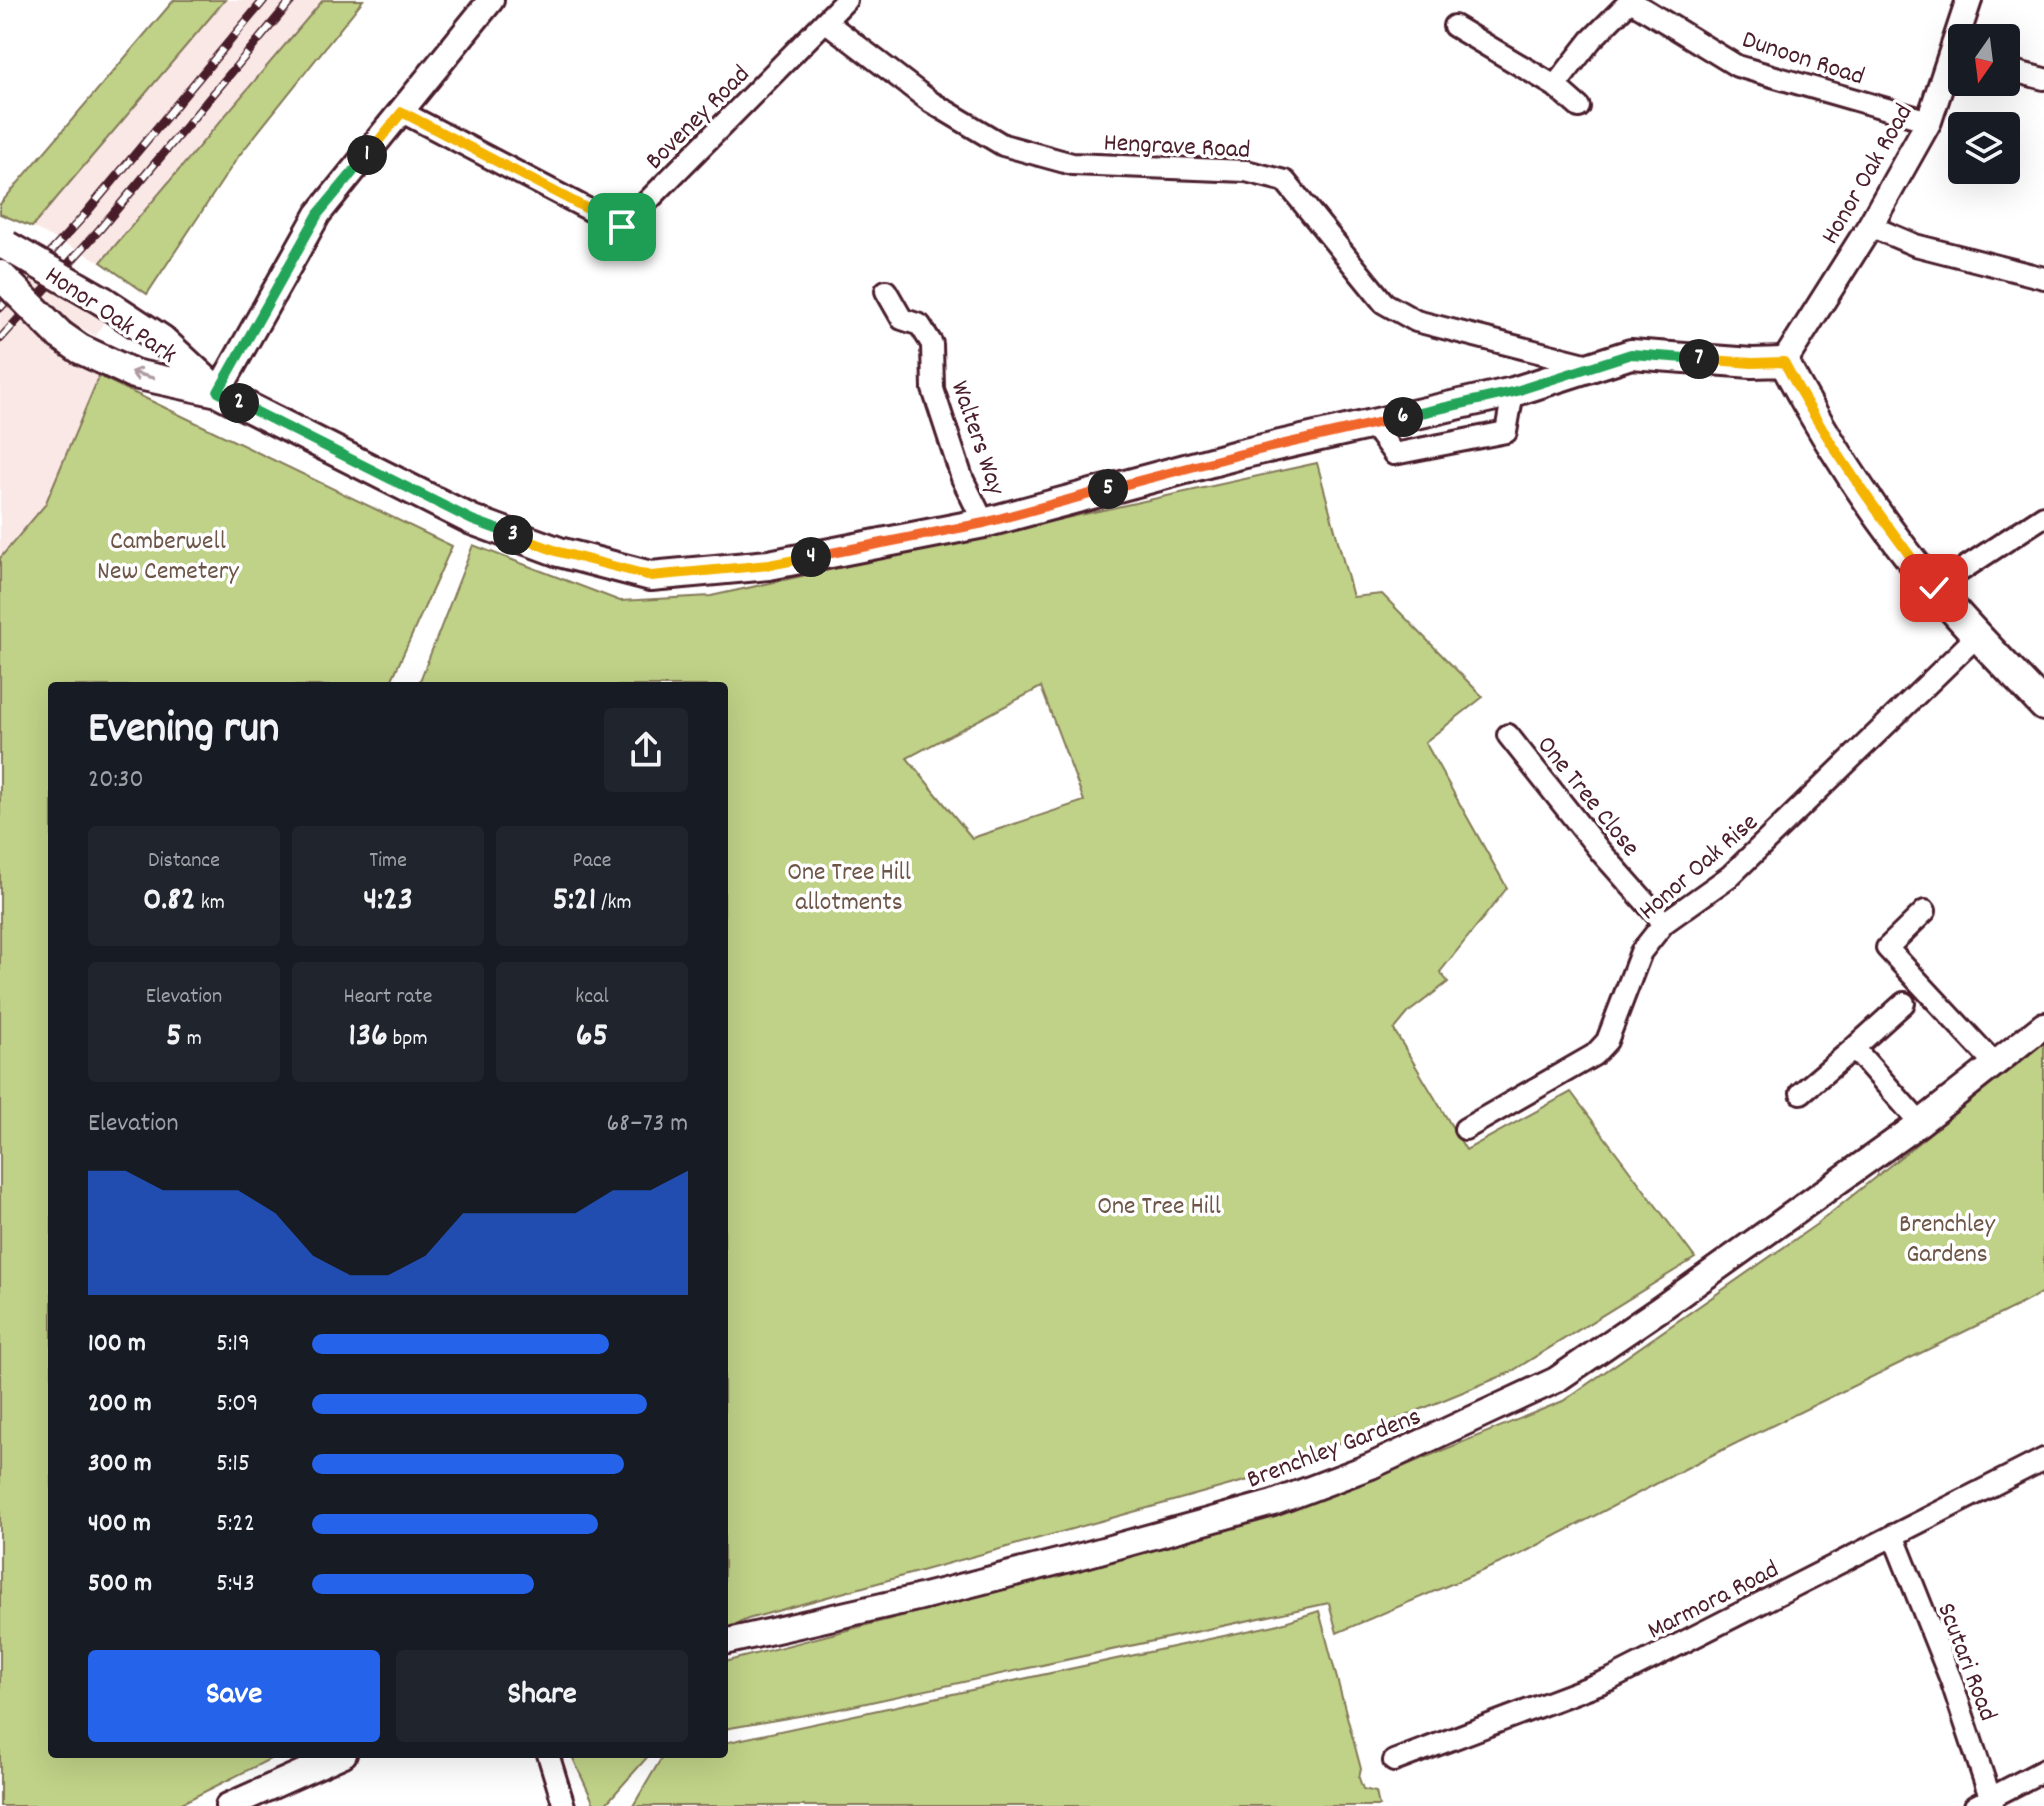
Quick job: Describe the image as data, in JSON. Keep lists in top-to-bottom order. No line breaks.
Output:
{"streets":{"main road":["Honor Oak Park"],"street":["Dunoon Road","Boveney Road","Hengrave Road","Honor Oak Road","Walters Way","One Tree Close","Honor Oak Rise","Brenchley Gardens","Marmora Road","Scutari Road"]},"crossings":[["Dunoon Road","Honor Oak Road"],["Boveney Road","Hengrave Road"],["Hengrave Road","Honor Oak Park"],["Honor Oak Road","Honor Oak Park"],["Honor Oak Park","Walters Way"],["One Tree Close","Honor Oak Rise"],["Marmora Road","Scutari Road"]],"parks":["Camberwell New Cemetery","One Tree Hill allotments","One Tree Hill","Brenchley Gardens"],"north":"bottom","page":{"pins":["1","7","2","6","5","3","4"],"heading":["Evening run","20:30"],"stats":[["Distance","0.82 km"],["Time","4:23"],["Pace","5:21 /km"],["Elevation","5 m"],["Heart rate","136 bpm"],["kcal","65"]],"chart":["Elevation","68–73 m"],"list":[{"name":"100 m","note":"5:19"},{"name":"200 m","note":"5:09"},{"name":"300 m","note":"5:15"},{"name":"400 m","note":"5:22"},{"name":"500 m","note":"5:43"}],"buttons":["Save","Share"]}}
